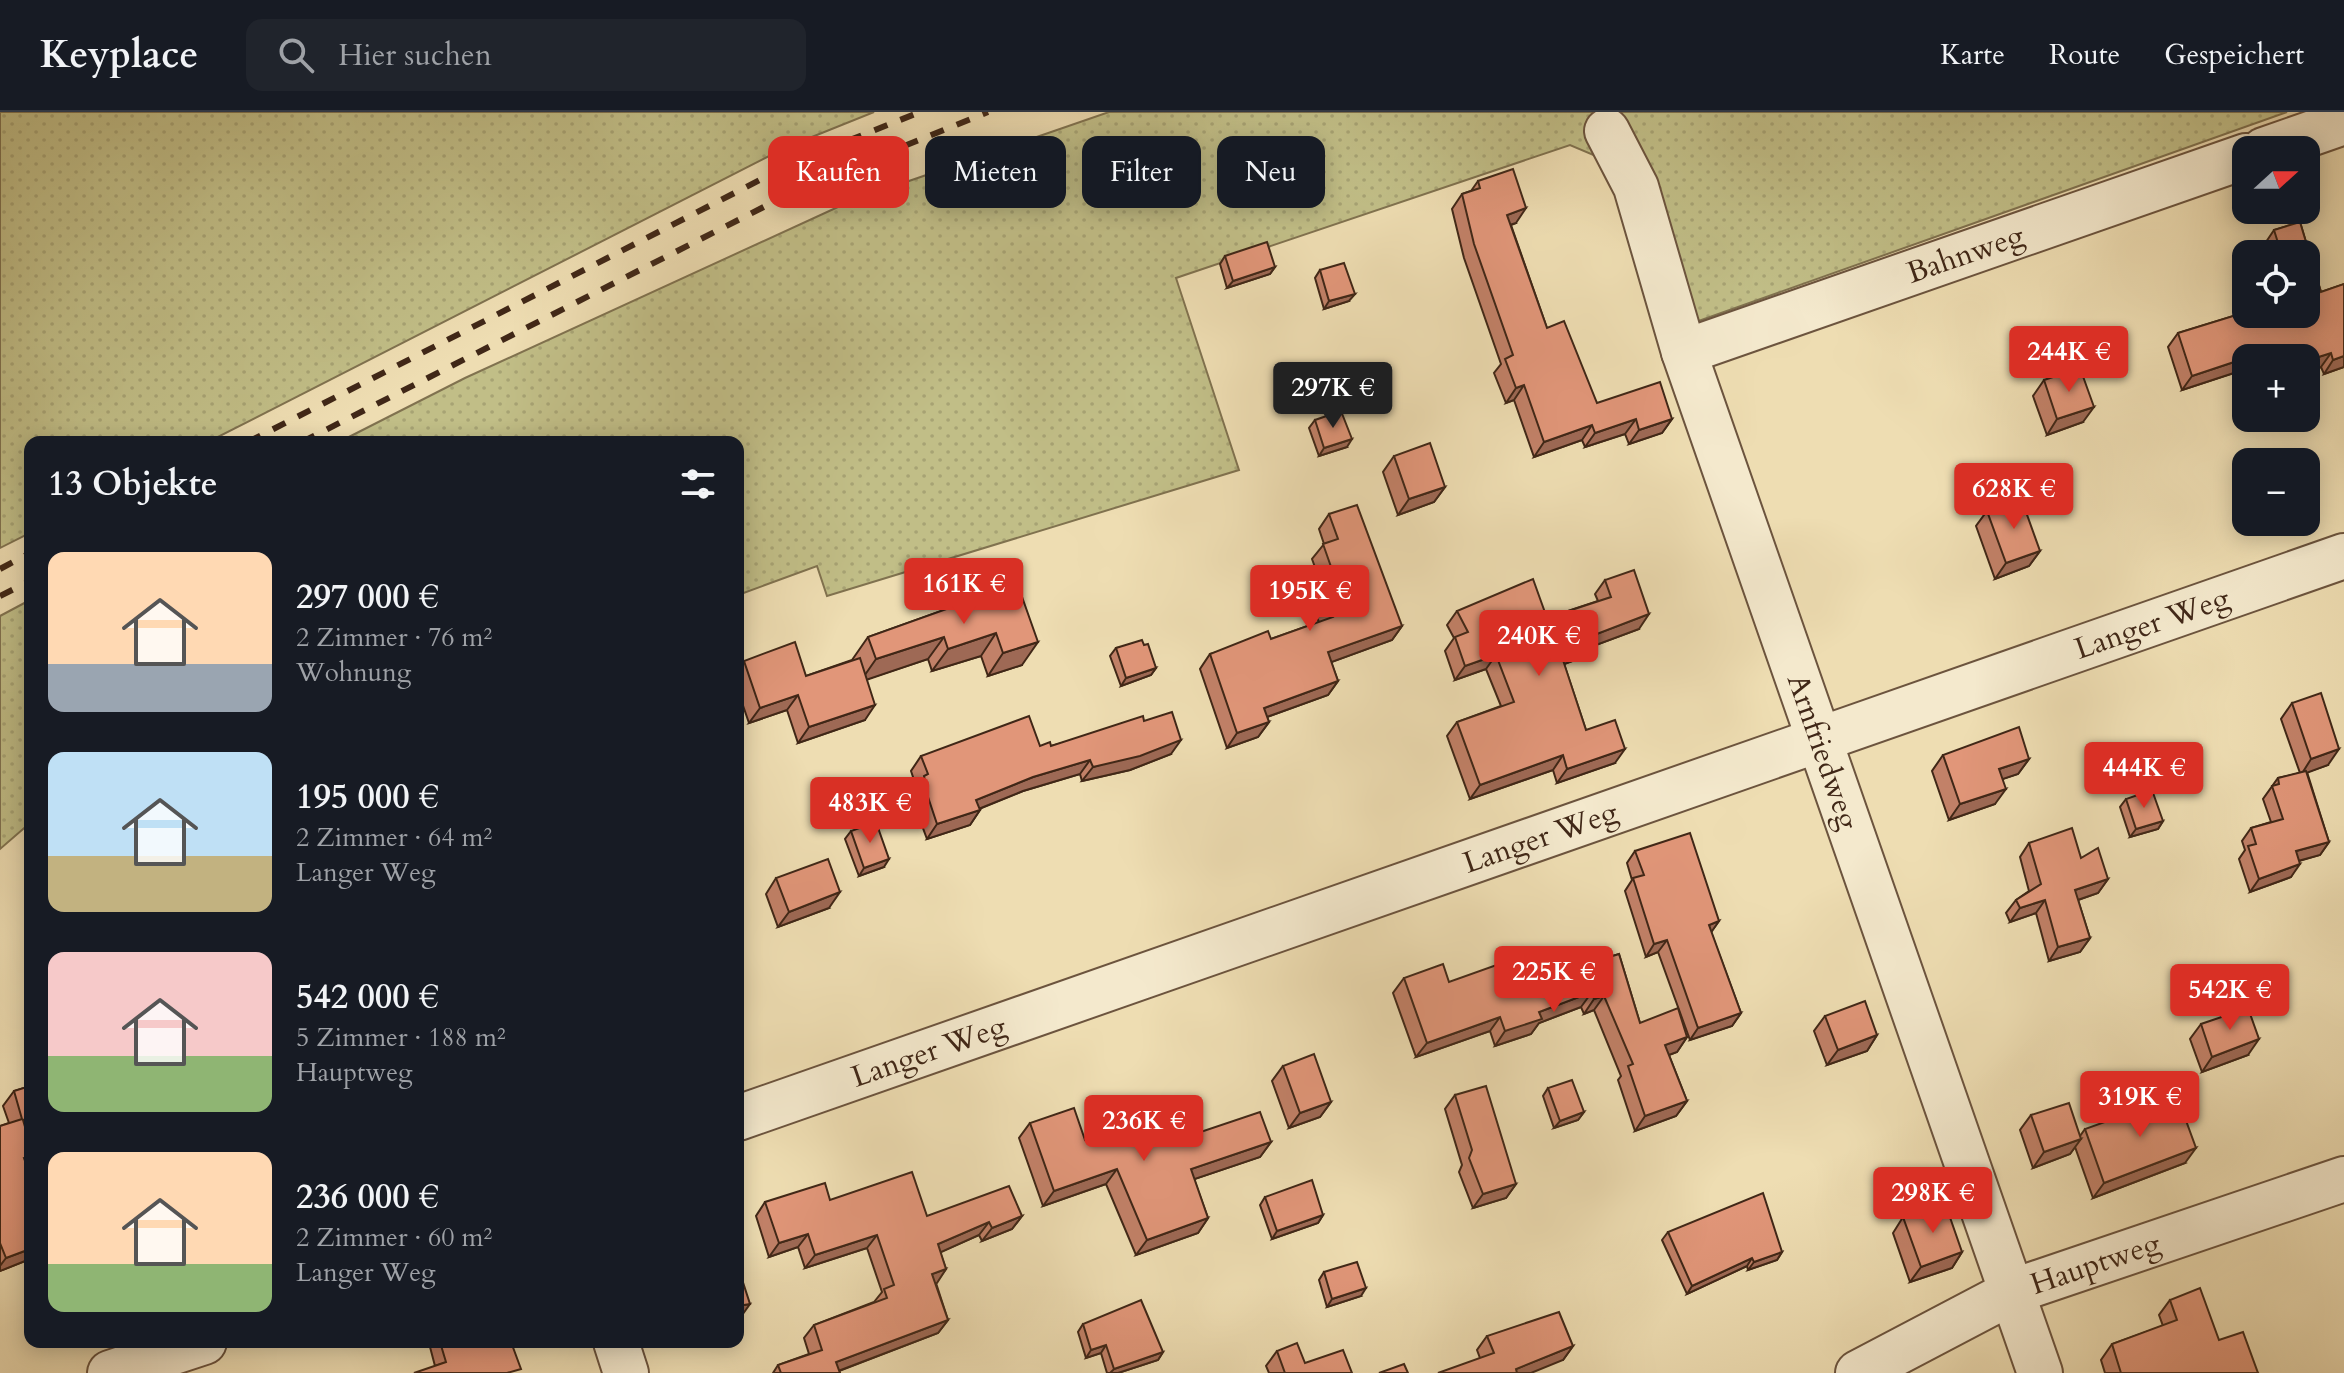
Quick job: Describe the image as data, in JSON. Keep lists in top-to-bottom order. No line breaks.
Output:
{"streets":{"street":["Bahnweg","Langer Weg","Arnfriedweg","Hauptweg"]},"crossings":[["Bahnweg","Arnfriedweg"],["Langer Weg","Arnfriedweg"],["Arnfriedweg","Hauptweg"]],"north":"right","page":{"header":"Keyplace","search":"Hier suchen","nav":["Karte","Route","Gespeichert"],"map_buttons":["+","−"],"chip":["Kaufen","Mieten","Filter","Neu"],"price":["244K €","297K €","628K €","161K €","195K €","240K €","444K €","483K €","225K €","542K €","319K €","236K €","298K €"],"heading":"13 Objekte","list":[{"name":"297 000 €","note":"2 Zimmer · 76 m² · Wohnung"},{"name":"195 000 €","note":"2 Zimmer · 64 m² · Langer Weg"},{"name":"542 000 €","note":"5 Zimmer · 188 m² · Hauptweg"},{"name":"236 000 €","note":"2 Zimmer · 60 m² · Langer Weg"}]}}
